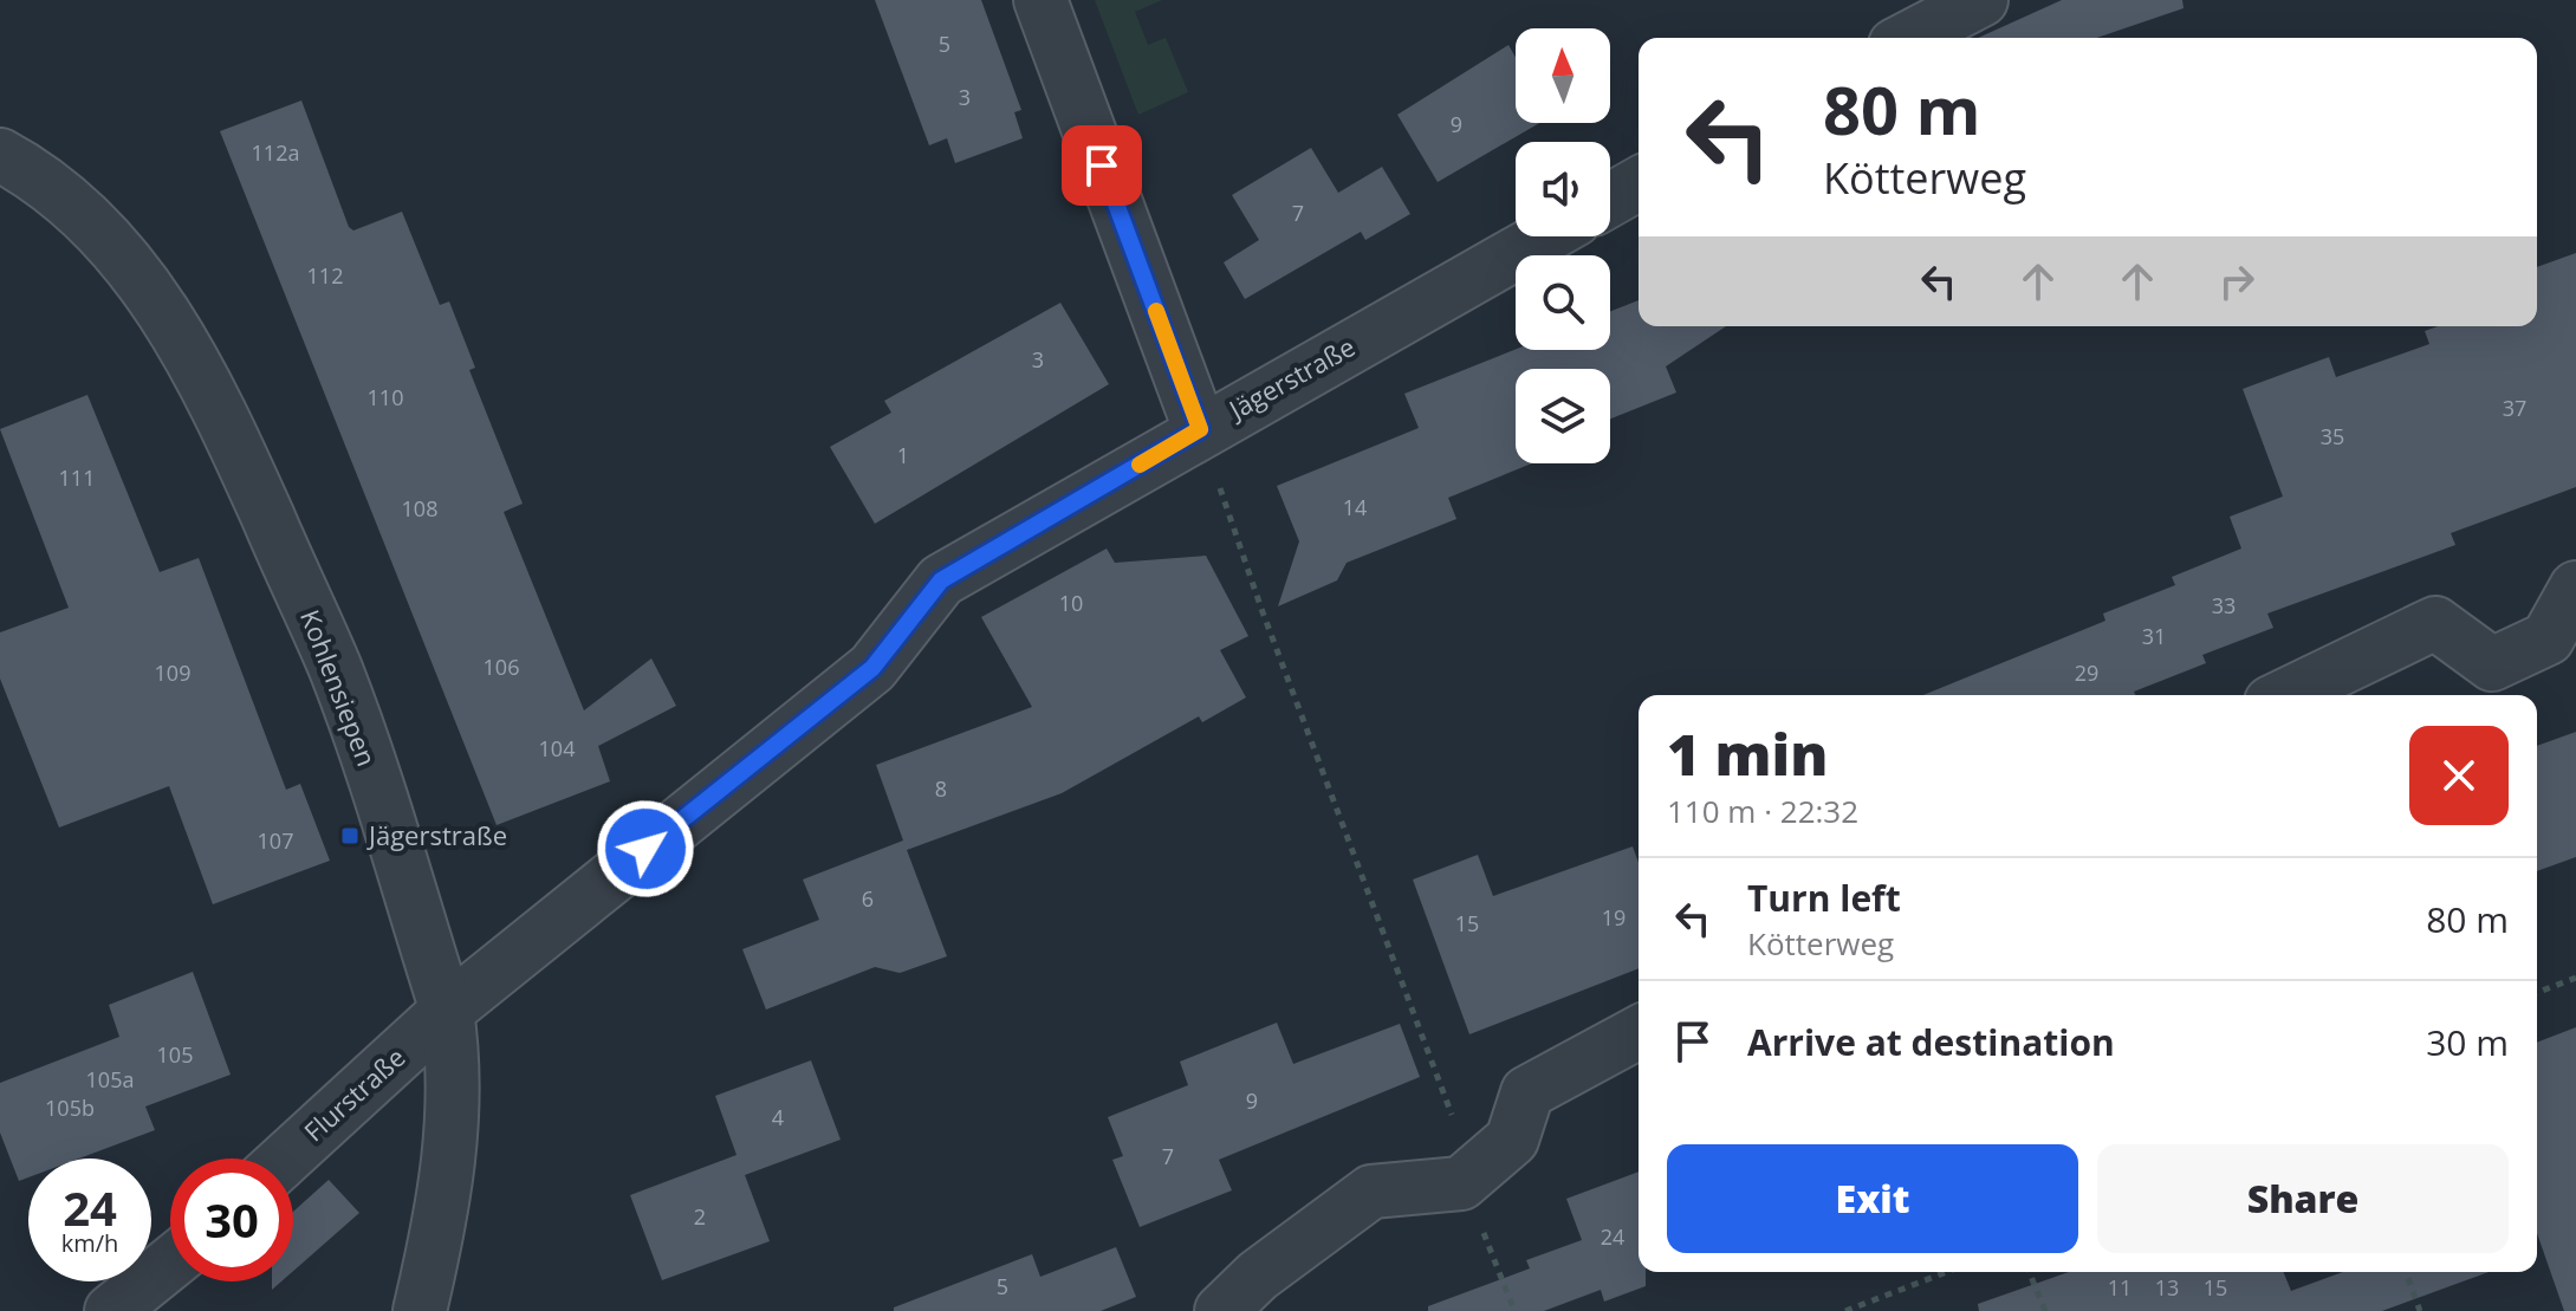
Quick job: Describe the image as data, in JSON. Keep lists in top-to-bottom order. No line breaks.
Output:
{"streets":{"street":["Jägerstraße","Kohlensiepen","Flurstraße"]},"crossings":[["Jägerstraße","Kohlensiepen"],["Jägerstraße","Flurstraße"],["Kohlensiepen","Flurstraße"]],"places":{"transit":["Jägerstraße"]},"house_numbers":["5","3","9","112a","7","112","3","110","37","35","1","111","14","108","10","33","31","106","109","29","104","8","107","6","19","15","105","105a","9","105b","4","7","2","24","5","11","13","15"],"north":"top","page":{"turn":["80 m","Kötterweg"],"heading":["1 min","110 m · 22:32"],"list":[{"name":"Turn left","note":"Kötterweg","value":"80 m"},{"name":"Arrive at destination","value":"30 m"}],"buttons":["Exit","Share"],"speed":"24 km/h","limit":"30"}}
